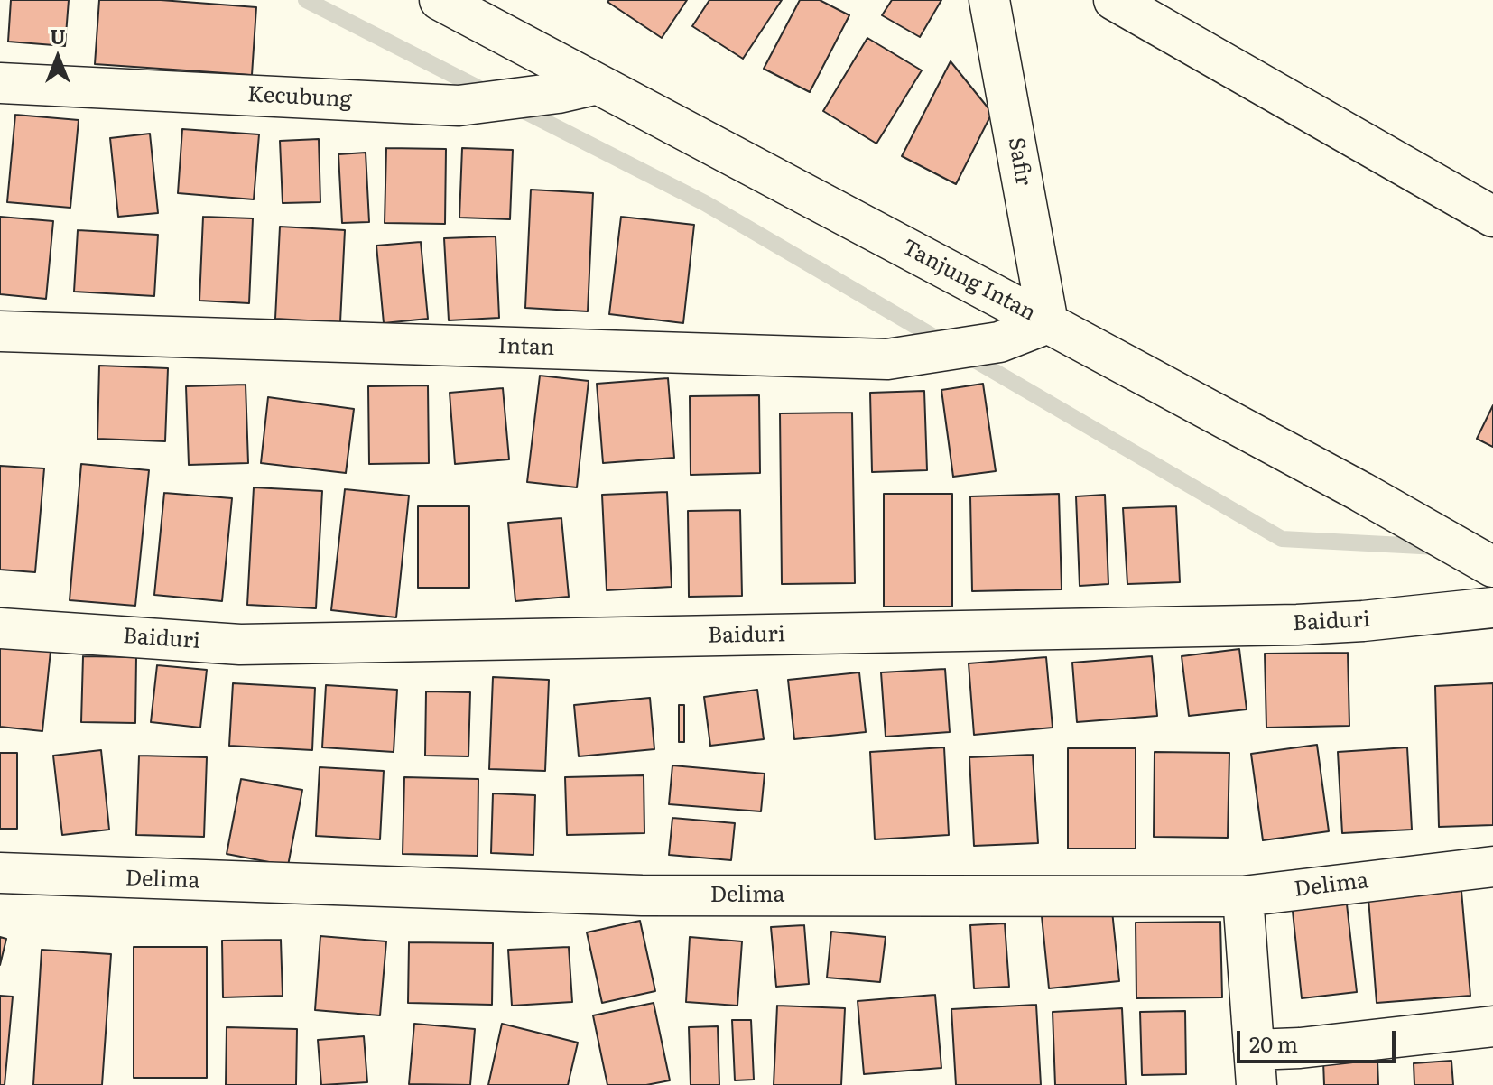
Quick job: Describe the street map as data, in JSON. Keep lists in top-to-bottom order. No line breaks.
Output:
{"streets":{"street":["Kecubung","Safir","Tanjung Intan","Intan","Baiduri","Delima"]},"crossings":[["Kecubung","Tanjung Intan"],["Safir","Tanjung Intan"],["Safir","Intan"],["Tanjung Intan","Intan"]],"scale_bar":"20 m","north":"top"}
